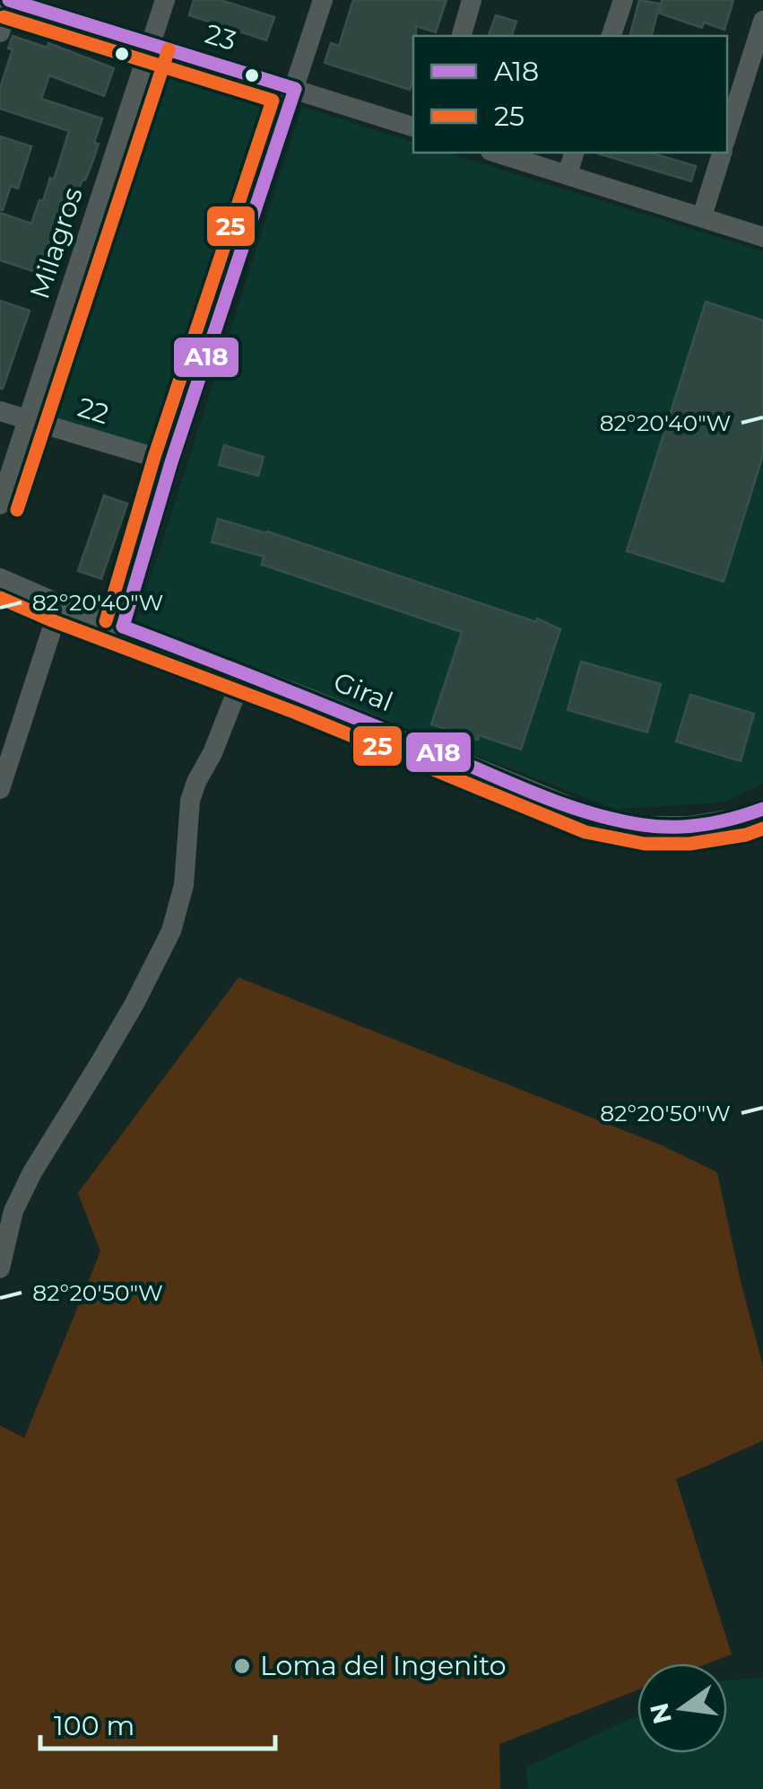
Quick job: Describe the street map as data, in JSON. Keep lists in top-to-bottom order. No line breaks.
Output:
{"streets":{"street":["23","Milagros","22","Giral"]},"crossings":[["23","Milagros"],["Milagros","22"]],"places":["Loma del Ingenito"],"lines":["transit line A18","transit line 25"],"legend":["A18","25"],"scale_bar":"100 m","north":"left","coordinates":["82°20'40\"W","82°20'50\"W"]}
